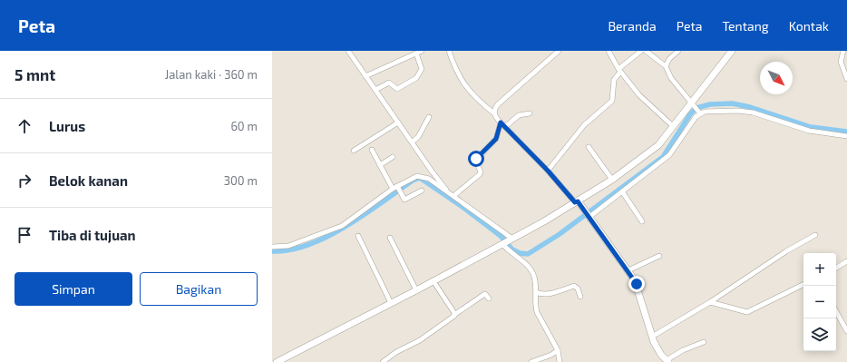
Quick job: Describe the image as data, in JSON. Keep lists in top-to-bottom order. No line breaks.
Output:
{"north":"bottom right","page":{"header":"Peta","nav":["Beranda","Peta","Tentang","Kontak"],"heading":["5 mnt","Jalan kaki · 360 m"],"list":[["Lurus","60 m"],["Belok kanan","300 m"],"Tiba di tujuan"],"map_buttons":["+","−"],"buttons":["Simpan","Bagikan"]}}
